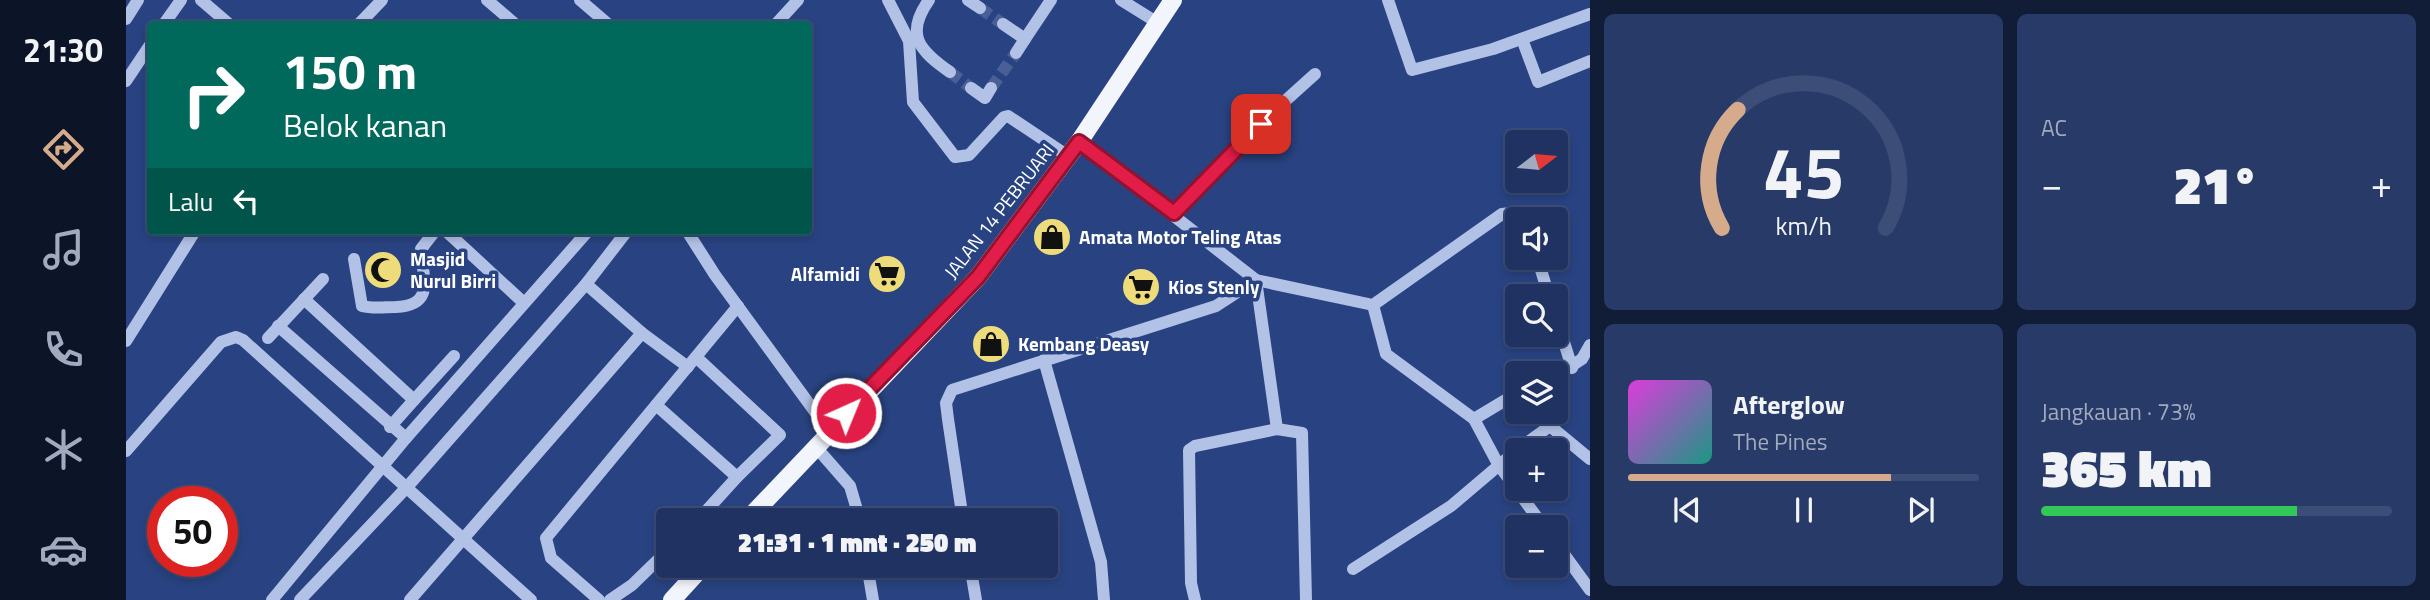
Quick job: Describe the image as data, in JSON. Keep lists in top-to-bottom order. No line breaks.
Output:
{"streets":{"main road":["JALAN 14 PEBRUARI"]},"places":{"shop":["Amata Motor Teling Atas","Kembang Deasy"],"mosque":["Masjid Nurul Birri"],"supermarket":["Alfamidi","Kios Stenly"]},"north":"right","page":{"tabs":"21:30","tile":["AC",["Jangkauan · 73%","365 km"]],"turn":["150 m","Belok kanan"],"map_buttons":["+","−"],"heat":["−","21°","+"],"then":"Lalu","song":["Afterglow","The Pines"],"limit":"50","trip":"21:31 · 1 mnt · 250 m","gauge":["45","km/h"]}}
